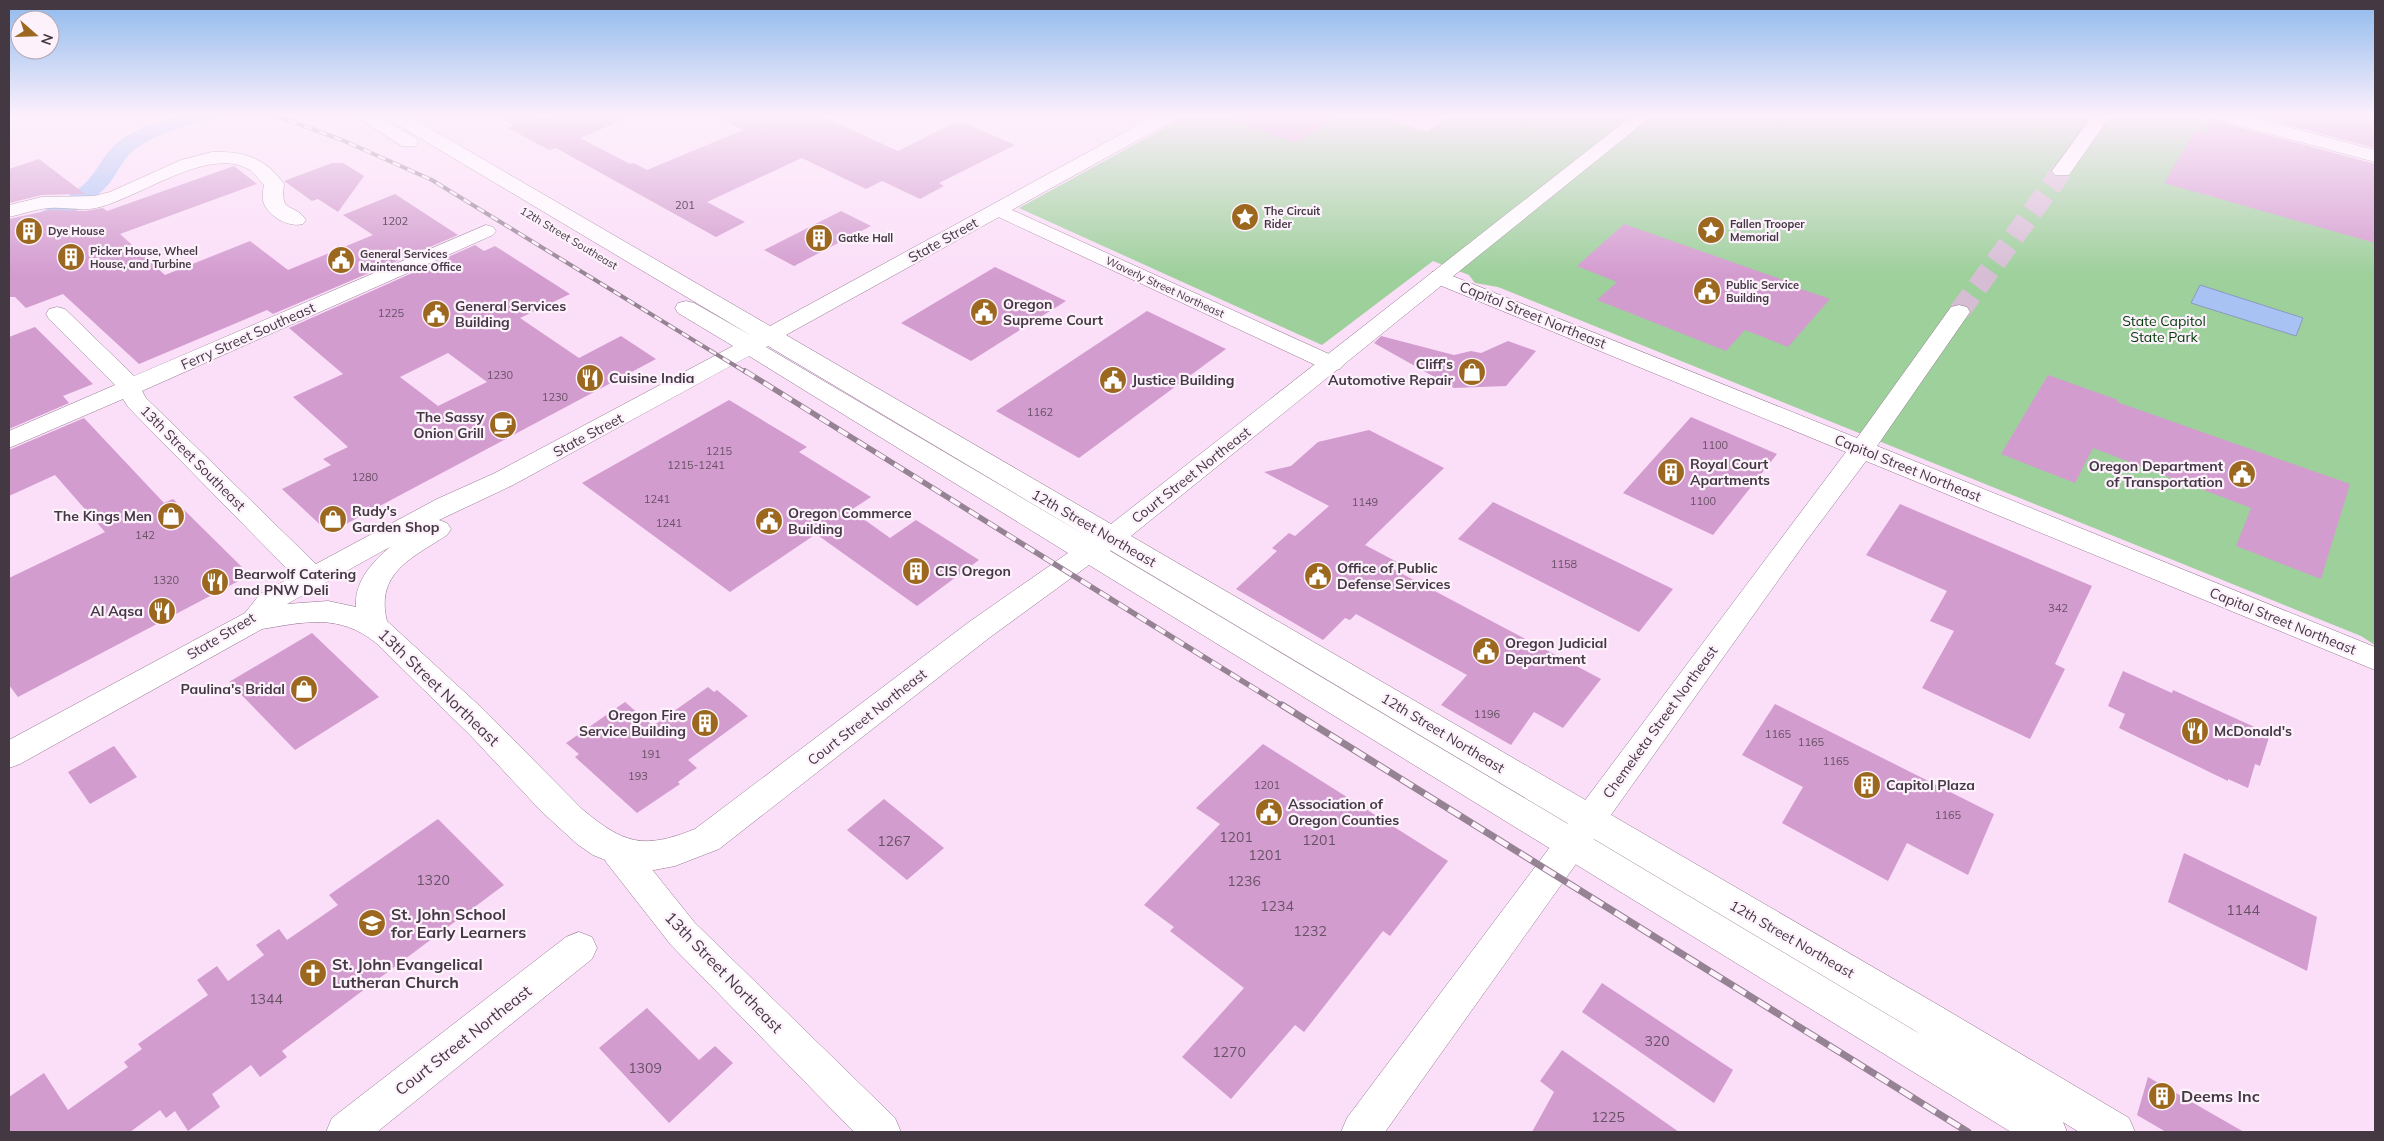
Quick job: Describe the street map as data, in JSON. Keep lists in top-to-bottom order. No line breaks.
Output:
{"streets":{"main road":["12th Street Southeast","State Street","Waverly Street Northeast","Capitol Street Northeast","Ferry Street Southeast","13th Street Southeast","Court Street Northeast","12th Street Northeast","13th Street Northeast","Chemeketa Street Northeast"]},"crossings":[["12th Street Southeast","State Street"],["12th Street Southeast","12th Street Northeast"],["State Street","Waverly Street Northeast"],["State Street","13th Street Southeast"],["State Street","12th Street Northeast"],["State Street","13th Street Northeast"],["Waverly Street Northeast","Court Street Northeast"],["Capitol Street Northeast","Court Street Northeast"],["Capitol Street Northeast","Chemeketa Street Northeast"],["Ferry Street Southeast","13th Street Southeast"],["Court Street Northeast","12th Street Northeast"],["Court Street Northeast","13th Street Northeast"],["12th Street Northeast","Chemeketa Street Northeast"]],"parks":["State Capitol State Park"],"places":{"place":["The Circuit Rider","Fallen Trooper Memorial"],"building":["Dye House","Gatke Hall","Picker House, Wheel House, and Turbine","Royal Court Apartments","CIS Oregon","Oregon Fire Service Building","Capitol Plaza","Deems Inc"],"public building":["General Services Maintenance Office","Public Service Building","Oregon Supreme Court","General Services Building","Justice Building","Oregon Department of Transportation","Oregon Commerce Building","Office of Public Defense Services","Oregon Judicial Department","Association of Oregon Counties"],"shop":["Cliff's Automotive Repair","The Kings Men","Rudy's Garden Shop","Paulina's Bridal"],"restaurant":["Cuisine India","Bearwolf Catering and PNW Deli","Al Aqsa","McDonald's"],"cafe":["The Sassy Onion Grill"],"school or university":["St. John School for Early Learners"],"church":["St. John Evangelical Lutheran Church"]},"house_numbers":["201","1202","1225","1230","1230","1162","1100","1215","1215-1241","1280","1241","1100","1149","1241","142","1158","1320","342","1196","1165","1165","191","1165","193","1201","1165","1201","1201","1267","1201","1320","1236","1234","1144","1232","1344","320","1270","1309","1225"],"north":"right"}
